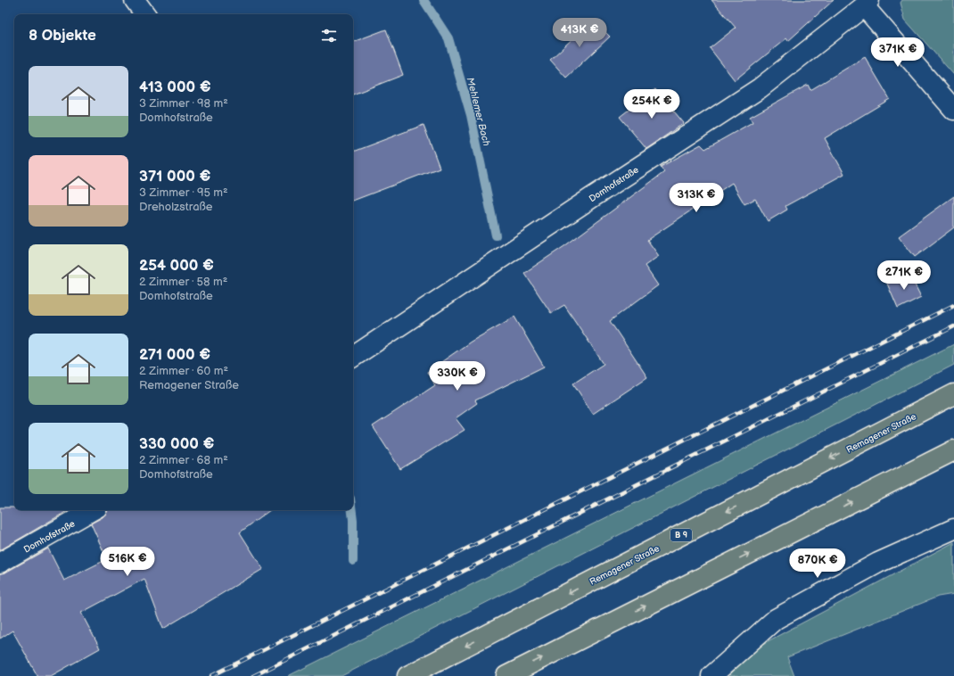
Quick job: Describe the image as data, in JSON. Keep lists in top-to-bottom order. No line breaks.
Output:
{"streets":{"main road":["Remagener Straße","B 9"],"street":["Domhofstraße"]},"water":["Mehlemer Bach"],"page":{"heading":"8 Objekte","price":["413K €","371K €","254K €","313K €","271K €","330K €","516K €","870K €"],"list":[{"name":"413 000 €","note":"3 Zimmer · 98 m² · Domhofstraße"},{"name":"371 000 €","note":"3 Zimmer · 95 m² · Dreholzstraße"},{"name":"254 000 €","note":"2 Zimmer · 58 m² · Domhofstraße"},{"name":"271 000 €","note":"2 Zimmer · 60 m² · Remagener Straße"},{"name":"330 000 €","note":"2 Zimmer · 68 m² · Domhofstraße"}]}}
